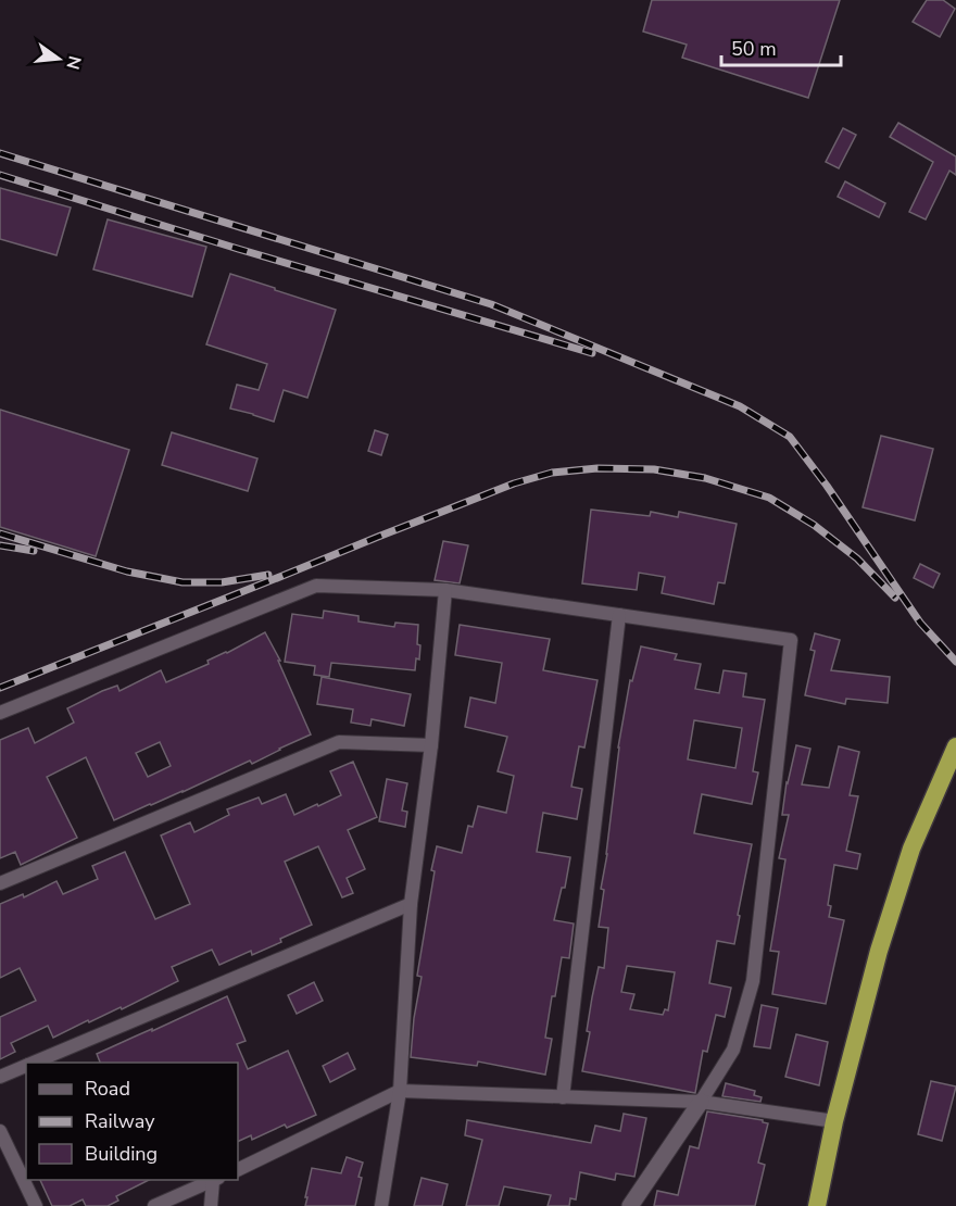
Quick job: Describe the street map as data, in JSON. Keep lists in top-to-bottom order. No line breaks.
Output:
{"legend":["Road","Railway","Building"],"scale_bar":"50 m","north":"right"}
